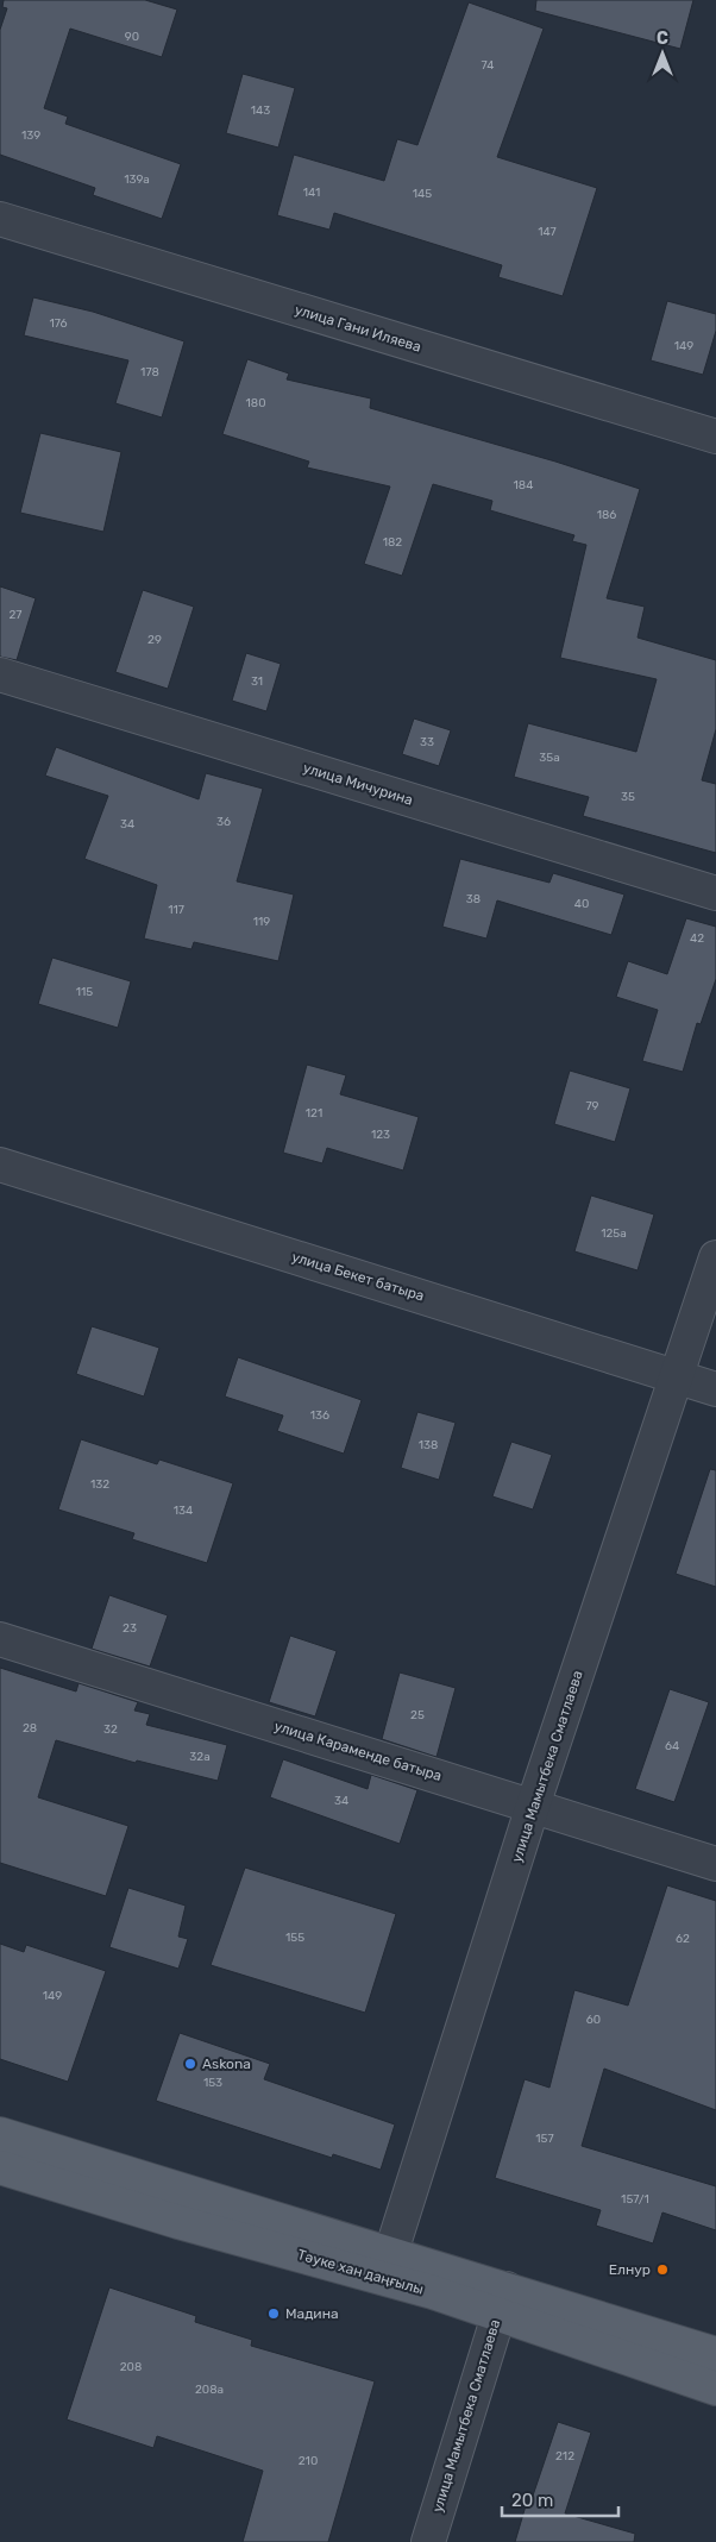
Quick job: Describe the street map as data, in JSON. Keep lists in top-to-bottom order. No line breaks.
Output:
{"streets":{"main road":["Тәуке хан даңғылы"],"street":["улица Гани Иляева","улица Мичурина","улица Бекет батыра","улица Караменде батыра","улица Мамытбека Сматлаева"]},"crossings":[["улица Бекет батыра","улица Мамытбека Сматлаева"],["улица Караменде батыра","улица Мамытбека Сматлаева"],["улица Мамытбека Сматлаева","Тәуке хан даңғылы"]],"places":["Askona","Елнур","Мадина"],"house_numbers":["90","74","143","139","139а","141","145","147","176","149","178","180","184","186","182","27","29","31","33","35а","35","36","34","38","40","117","119","42","115","79","121","123","125а","136","138","132","134","23","25","28","32","64","32а","34","155","62","149","60","153","157","157/1","208","208а","212","210"],"scale_bar":"20 m","north":"top"}
